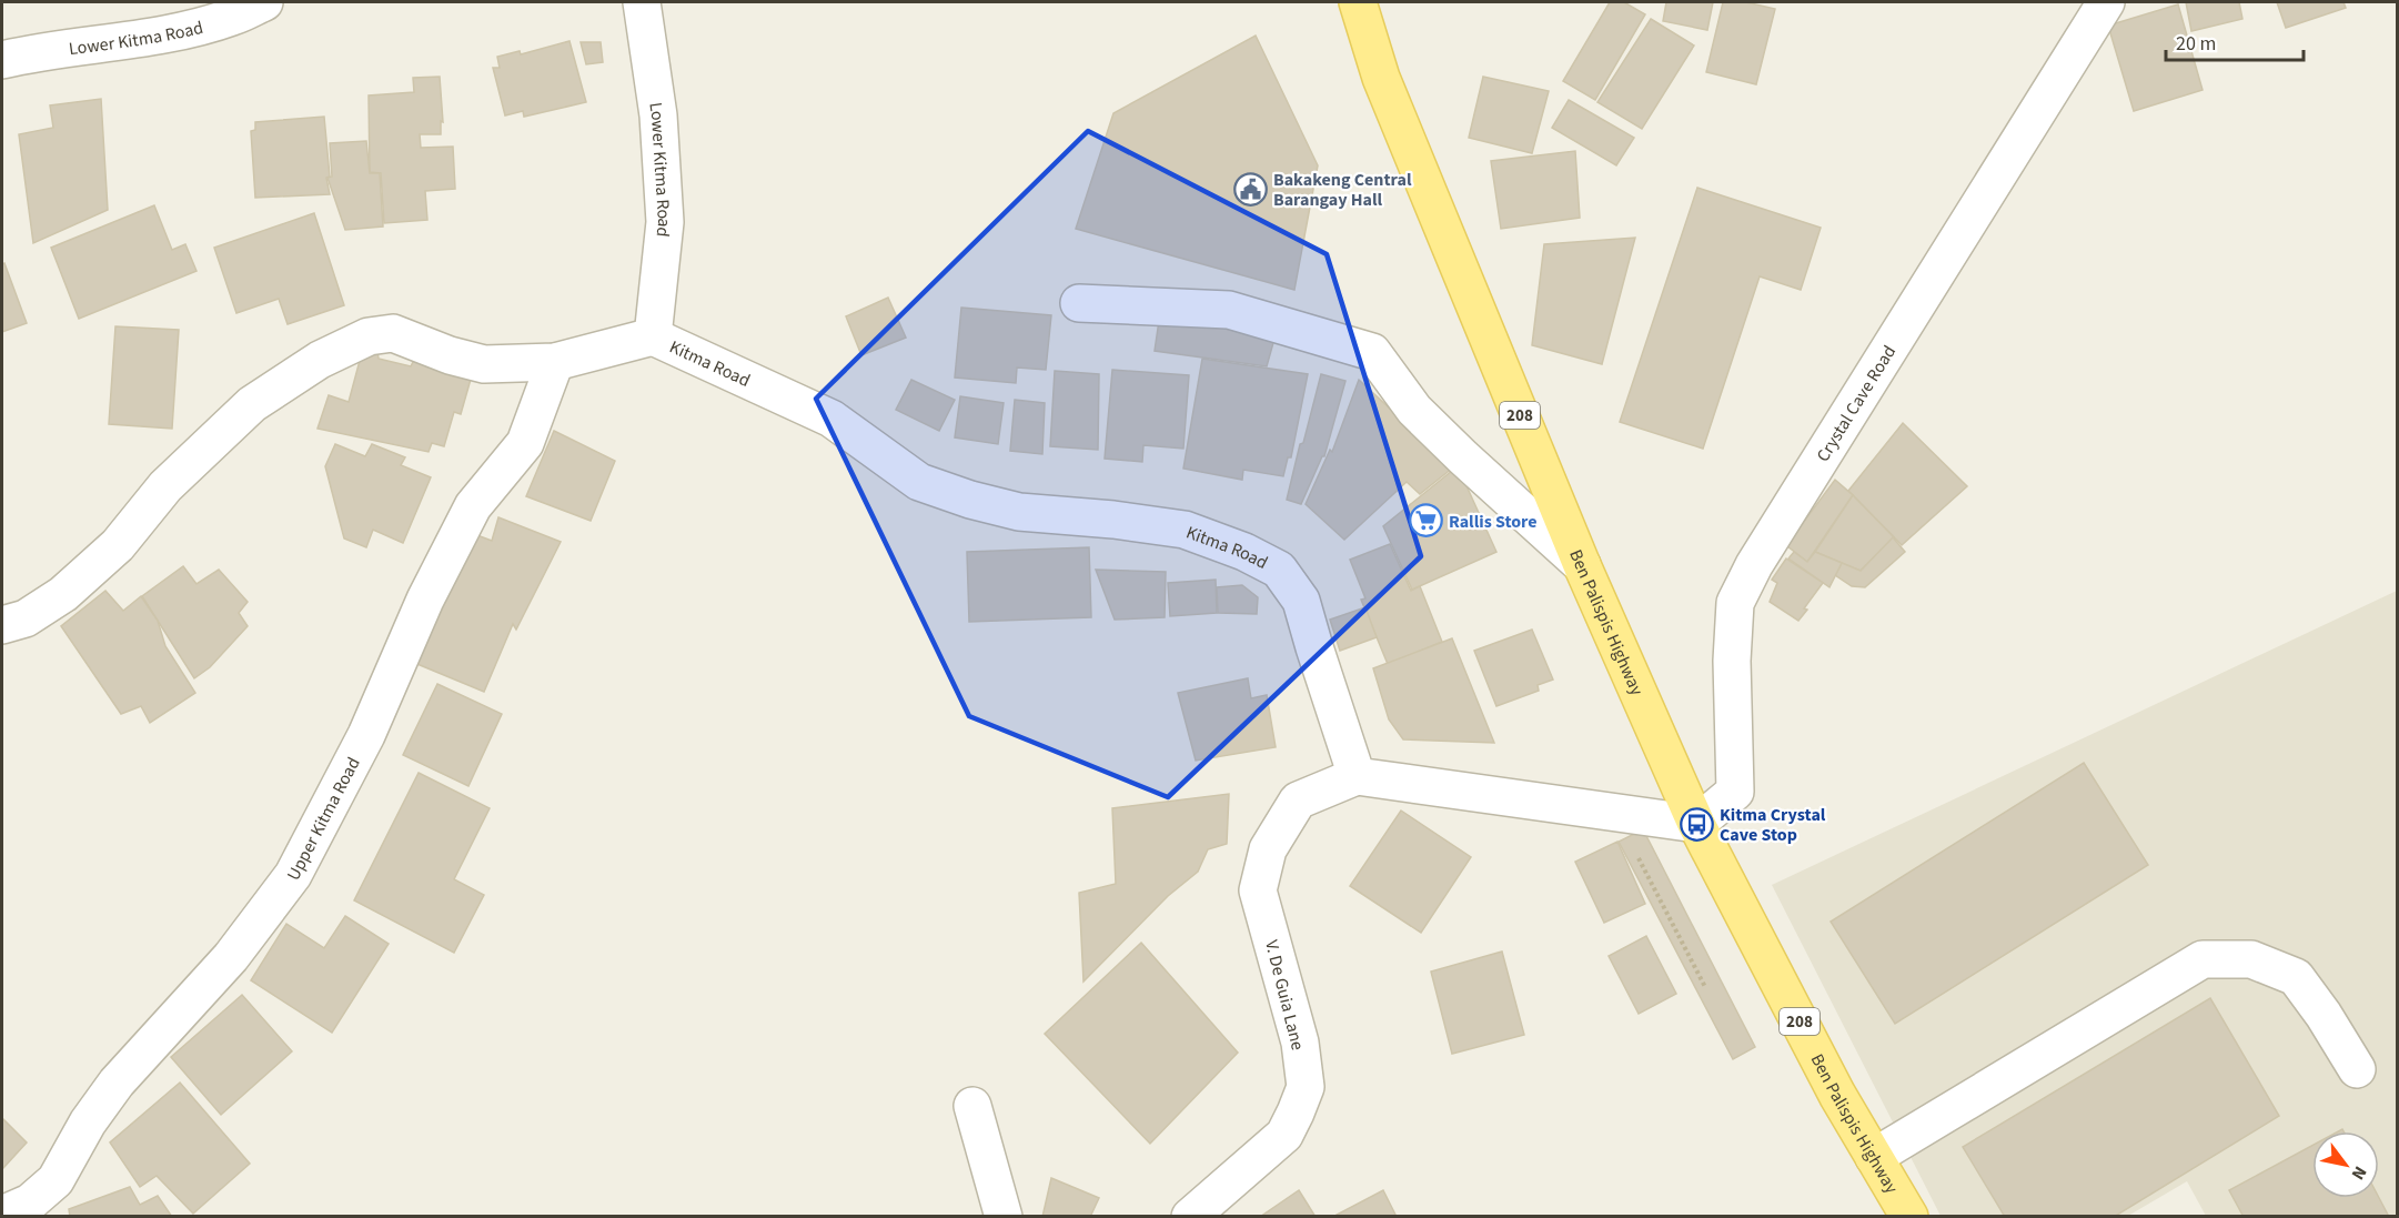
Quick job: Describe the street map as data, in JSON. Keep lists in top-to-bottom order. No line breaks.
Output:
{"streets":{"main road":["208","Ben Palispis Highway"],"street":["Lower Kitma Road","Kitma Road","Crystal Cave Road","Upper Kitma Road","V. De Guia Lane"]},"crossings":[["Lower Kitma Road","Kitma Road"],["Kitma Road","V. De Guia Lane"],["Crystal Cave Road","Ben Palispis Highway"]],"places":{"public building":["Bakakeng Central Barangay Hall"],"supermarket":["Rallis Store"],"bus stop":["Kitma Crystal Cave Stop"]},"scale_bar":"20 m","north":"bottom right"}
